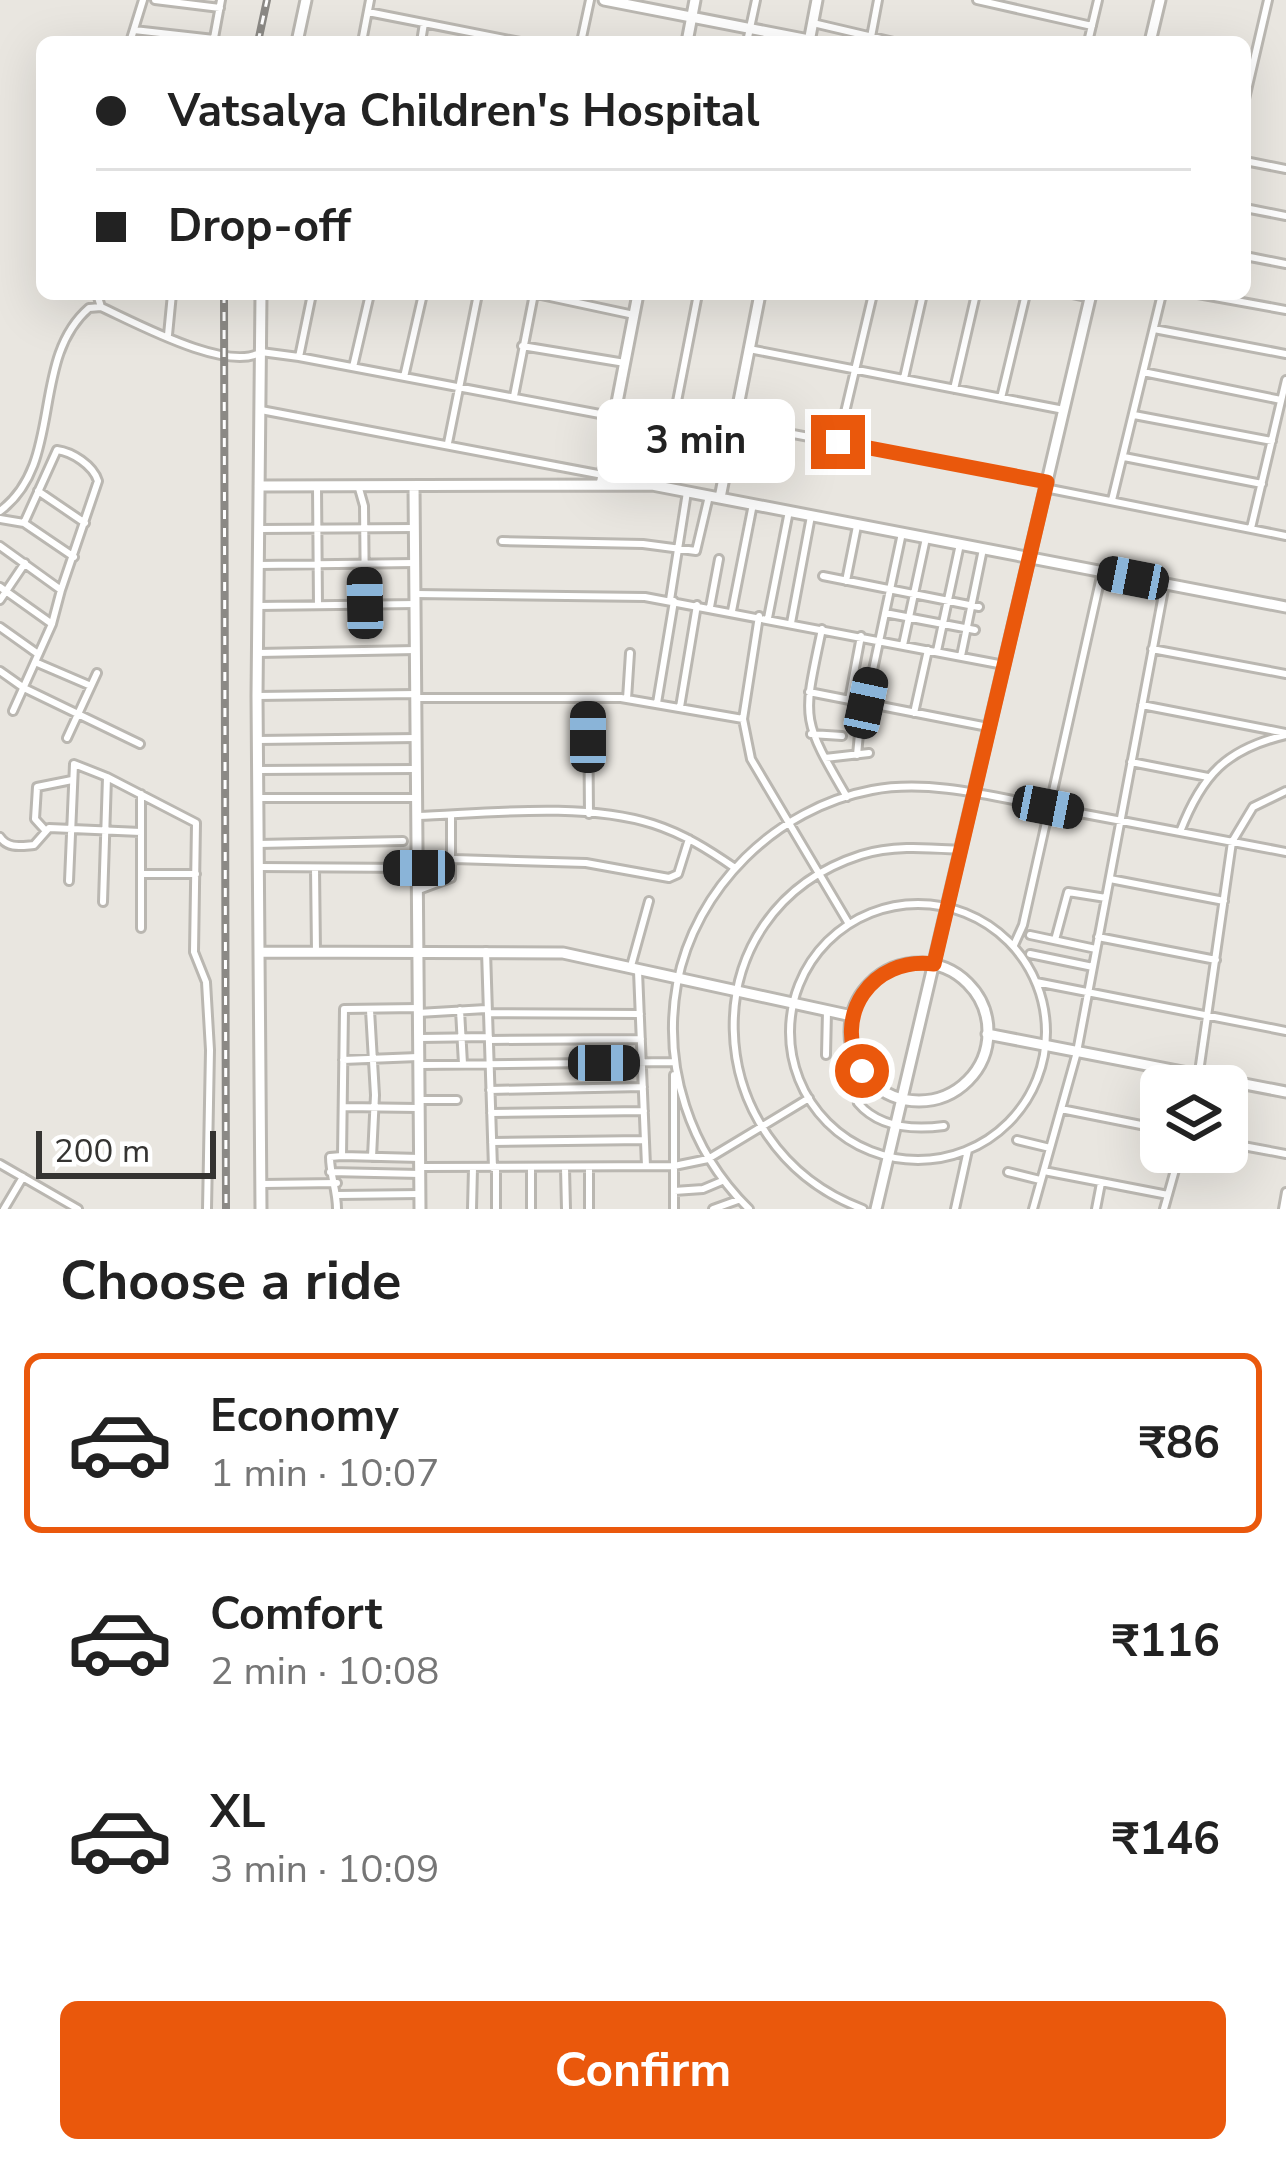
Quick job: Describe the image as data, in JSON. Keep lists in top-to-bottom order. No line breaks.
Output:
{"scale_bar":"200 m","page":{"banner":["Vatsalya Children's Hospital","Drop-off"],"bubble":"3 min","scale":"200 m","heading":"Choose a ride","list":[{"name":"Economy","note":"1 min · 10:07","value":"₹86"},{"name":"Comfort","note":"2 min · 10:08","value":"₹116"},{"name":"XL","note":"3 min · 10:09","value":"₹146"}],"buttons":"Confirm"}}
